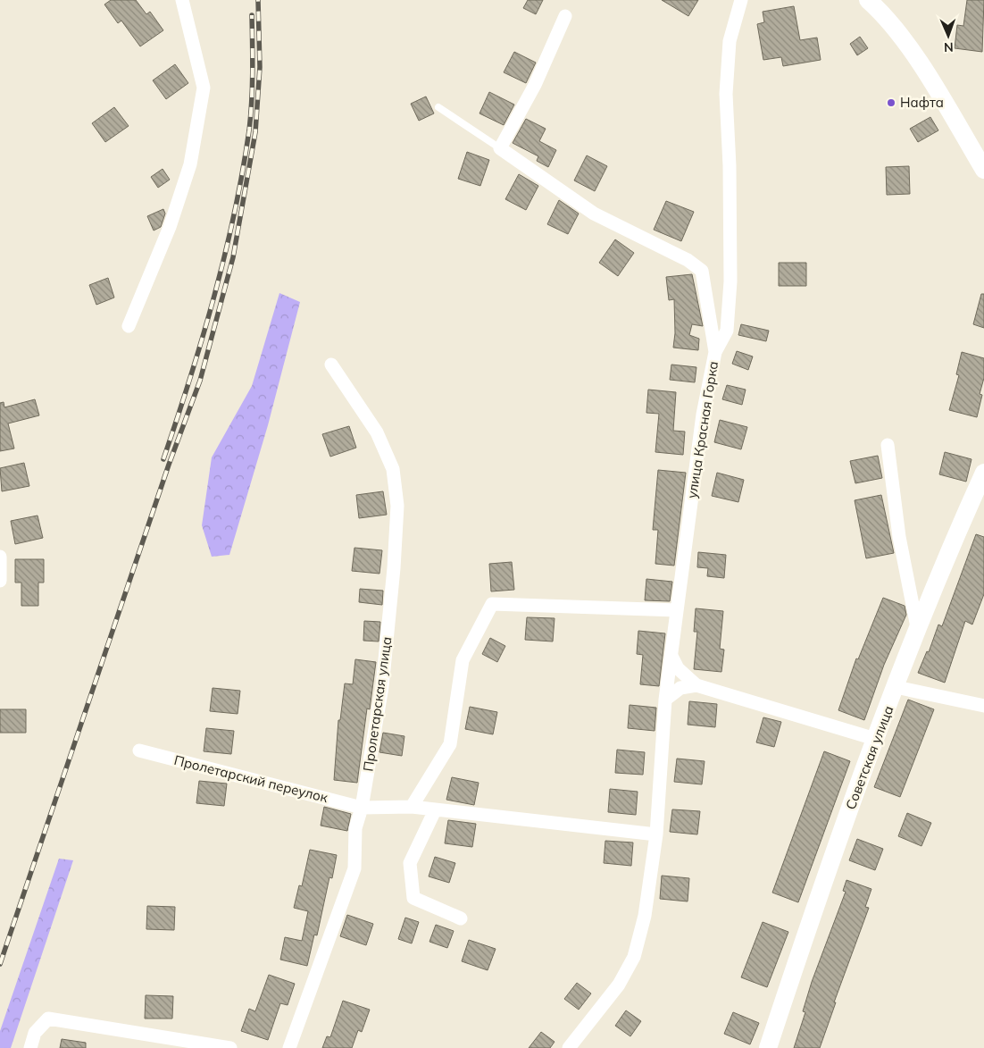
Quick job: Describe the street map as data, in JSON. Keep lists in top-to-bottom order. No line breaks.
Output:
{"streets":{"main road":["Советская улица"],"street":["улица Красная Горка","Пролетарская улица","Пролетарский переулок"]},"crossings":[["улица Красная Горка","Пролетарский переулок"],["Пролетарская улица","Пролетарский переулок"]],"places":["Нафта"],"north":"bottom"}
